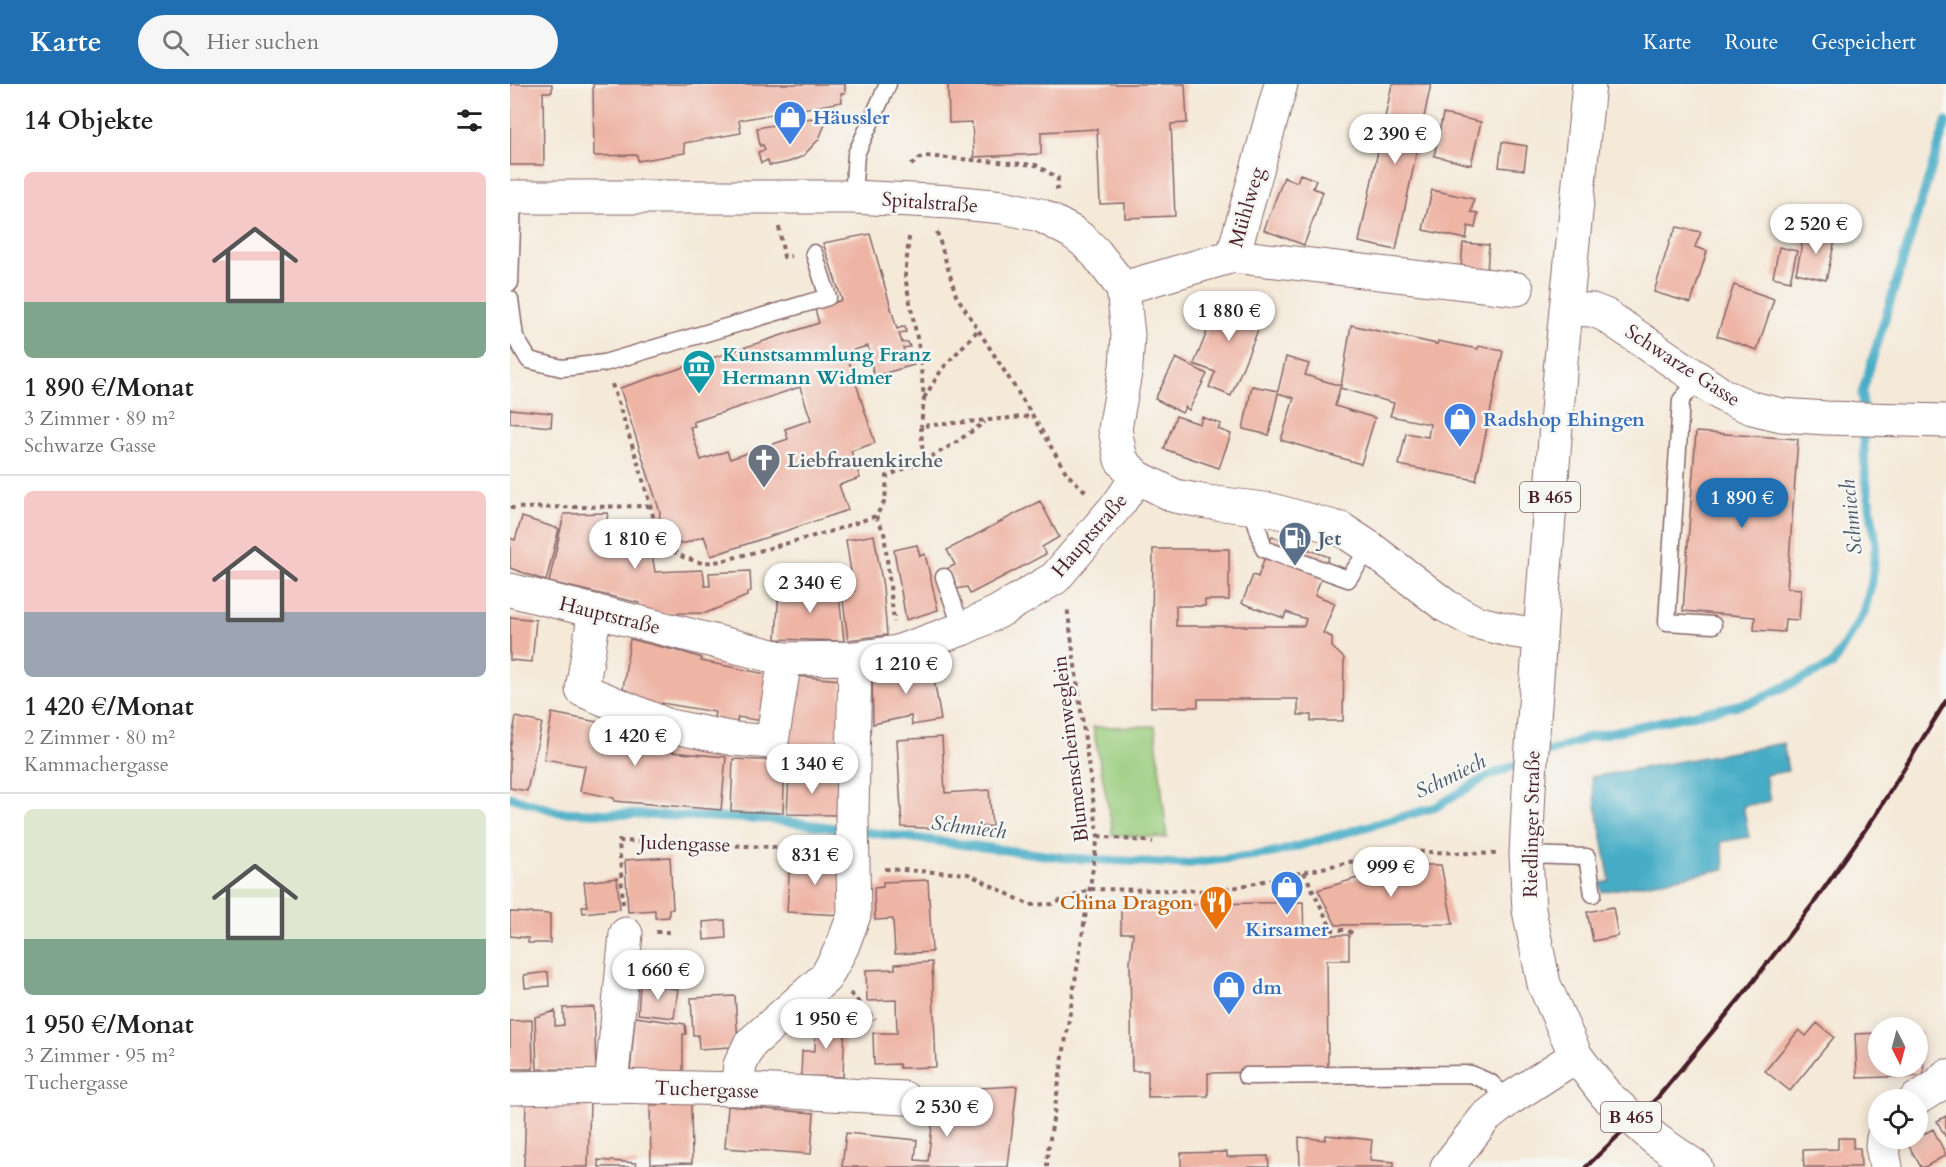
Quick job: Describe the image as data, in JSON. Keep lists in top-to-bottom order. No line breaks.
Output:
{"streets":{"street":["Spitalstraße","Mühlweg","Schwarze Gasse","B 465","Hauptstraße","Riedlinger Straße","Tuchergasse"],"path":["Blumenscheinweglein","Judengasse"]},"crossings":[["Spitalstraße","Mühlweg"],["Schwarze Gasse","B 465"],["B 465","Hauptstraße"],["B 465","Riedlinger Straße"],["Hauptstraße","Blumenscheinweglein"],["Hauptstraße","Riedlinger Straße"]],"water":["Schmiech"],"places":{"shop":["Häussler","Radshop Ehingen","Kirsamer","dm"],"museum":["Kunstsammlung Franz Hermann Widmer"],"church":["Liebfrauenkirche"],"fuel station":["Jet"],"restaurant":["China Dragon"]},"north":"bottom","page":{"header":"Karte","search":"Hier suchen","nav":["Karte","Route","Gespeichert"],"heading":"14 Objekte","price":["2 390 €","2 520 €","1 880 €","1 890 €","1 810 €","2 340 €","1 210 €","1 420 €","1 340 €","831 €","999 €","1 660 €","1 950 €","2 530 €"],"list":[{"name":"1 890 €/Monat","note":"3 Zimmer · 89 m² · Schwarze Gasse"},{"name":"1 420 €/Monat","note":"2 Zimmer · 80 m² · Kammachergasse"},{"name":"1 950 €/Monat","note":"3 Zimmer · 95 m² · Tuchergasse"}]}}
